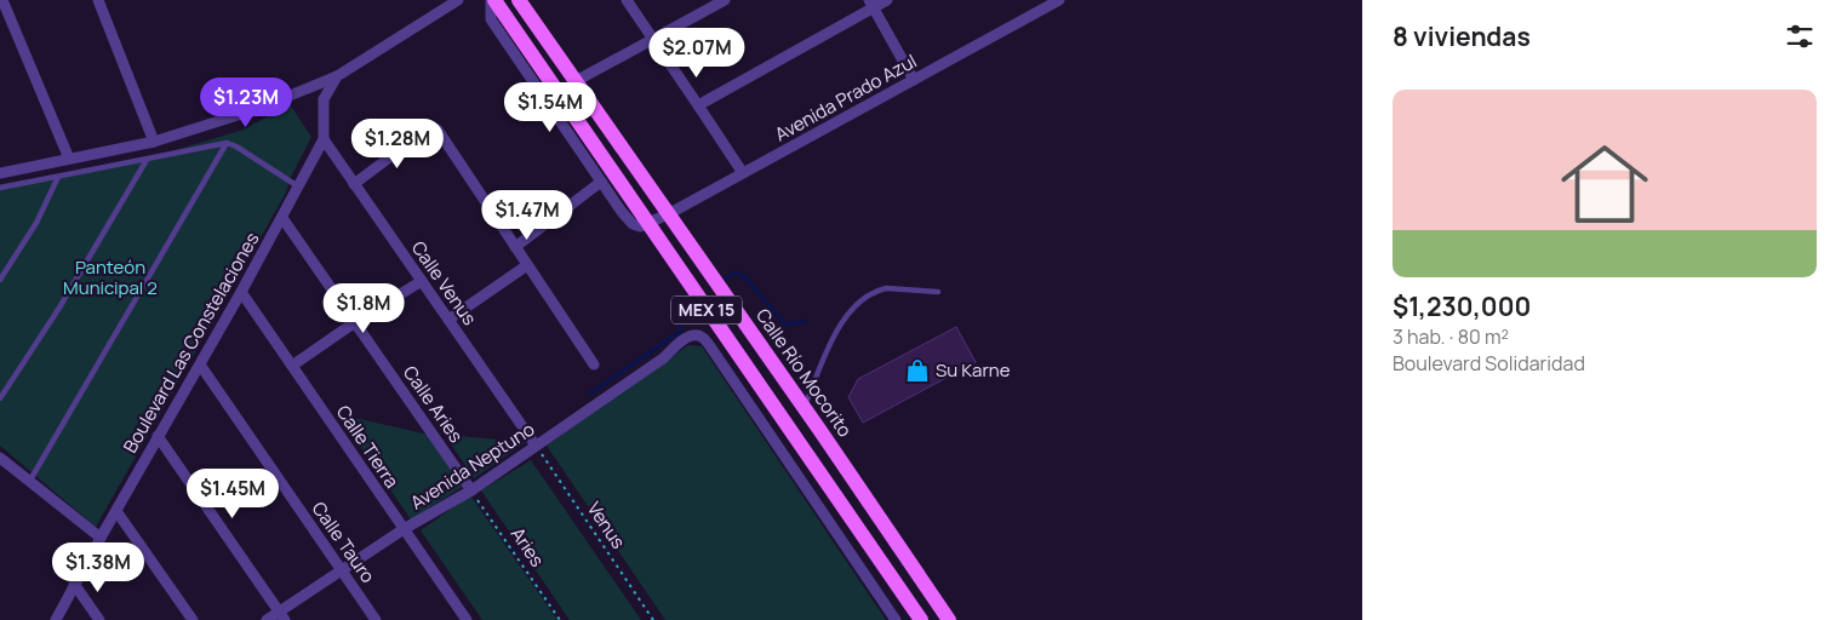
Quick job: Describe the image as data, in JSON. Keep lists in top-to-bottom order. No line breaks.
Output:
{"streets":{"main road":["MEX 15","Calle Río Mocorito"],"street":["Avenida Prado Azul","Calle Venus","Boulevard Las Constelaciones","Calle Aries","Calle Tierra","Avenida Neptuno","Calle Tauro"],"path":["Venus","Aries"]},"crossings":[["Avenida Prado Azul","MEX 15"],["Avenida Prado Azul","Calle Río Mocorito"],["Calle Venus","Boulevard Las Constelaciones"],["Calle Venus","Avenida Neptuno"],["Calle Venus","Venus"],["Boulevard Las Constelaciones","Calle Aries"],["Boulevard Las Constelaciones","Calle Tierra"],["Boulevard Las Constelaciones","Calle Tauro"],["Calle Aries","Avenida Neptuno"],["Calle Aries","Aries"],["Calle Tierra","Avenida Neptuno"],["Avenida Neptuno","Venus"],["Avenida Neptuno","Calle Tauro"],["Avenida Neptuno","Aries"]],"parks":["Panteón Municipal 2"],"places":{"shop":["Su Karne"]},"page":{"heading":"8 viviendas","price":["$2.07M","$1.23M","$1.54M","$1.28M","$1.47M","$1.8M","$1.45M","$1.38M"],"list":[{"name":"$1,230,000","note":"3 hab. · 80 m² · Boulevard Solidaridad"}]}}
